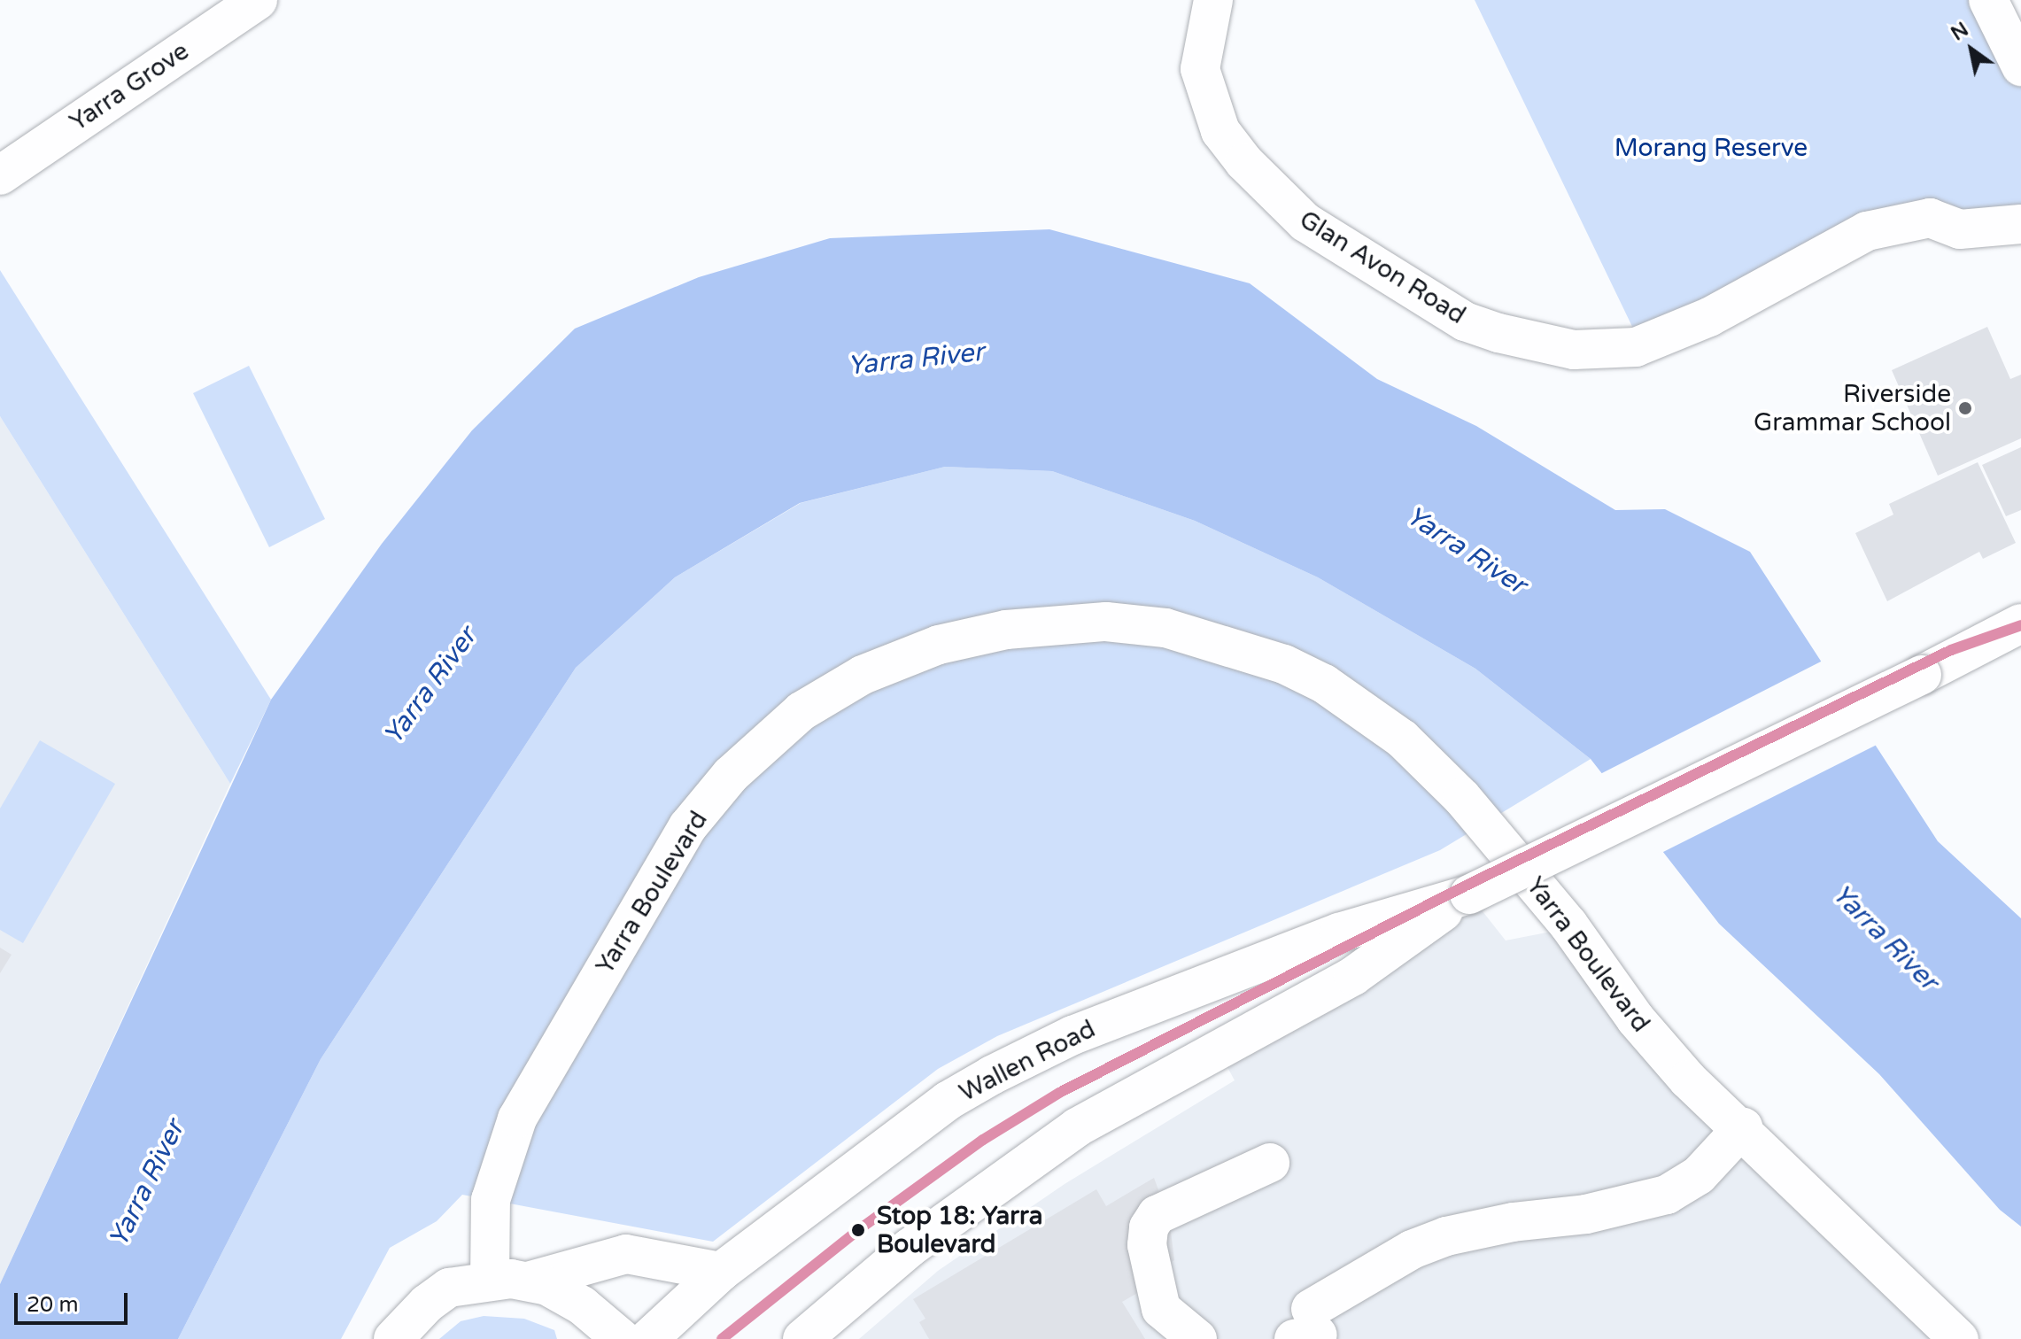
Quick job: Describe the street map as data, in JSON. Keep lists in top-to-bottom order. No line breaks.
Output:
{"streets":{"street":["Yarra Grove","Glan Avon Road","Yarra Boulevard","Wallen Road"]},"water":["Yarra River"],"parks":["Morang Reserve"],"places":["Riverside Grammar School","Stop 18: Yarra Boulevard"],"scale_bar":"20 m","north":"top left"}
